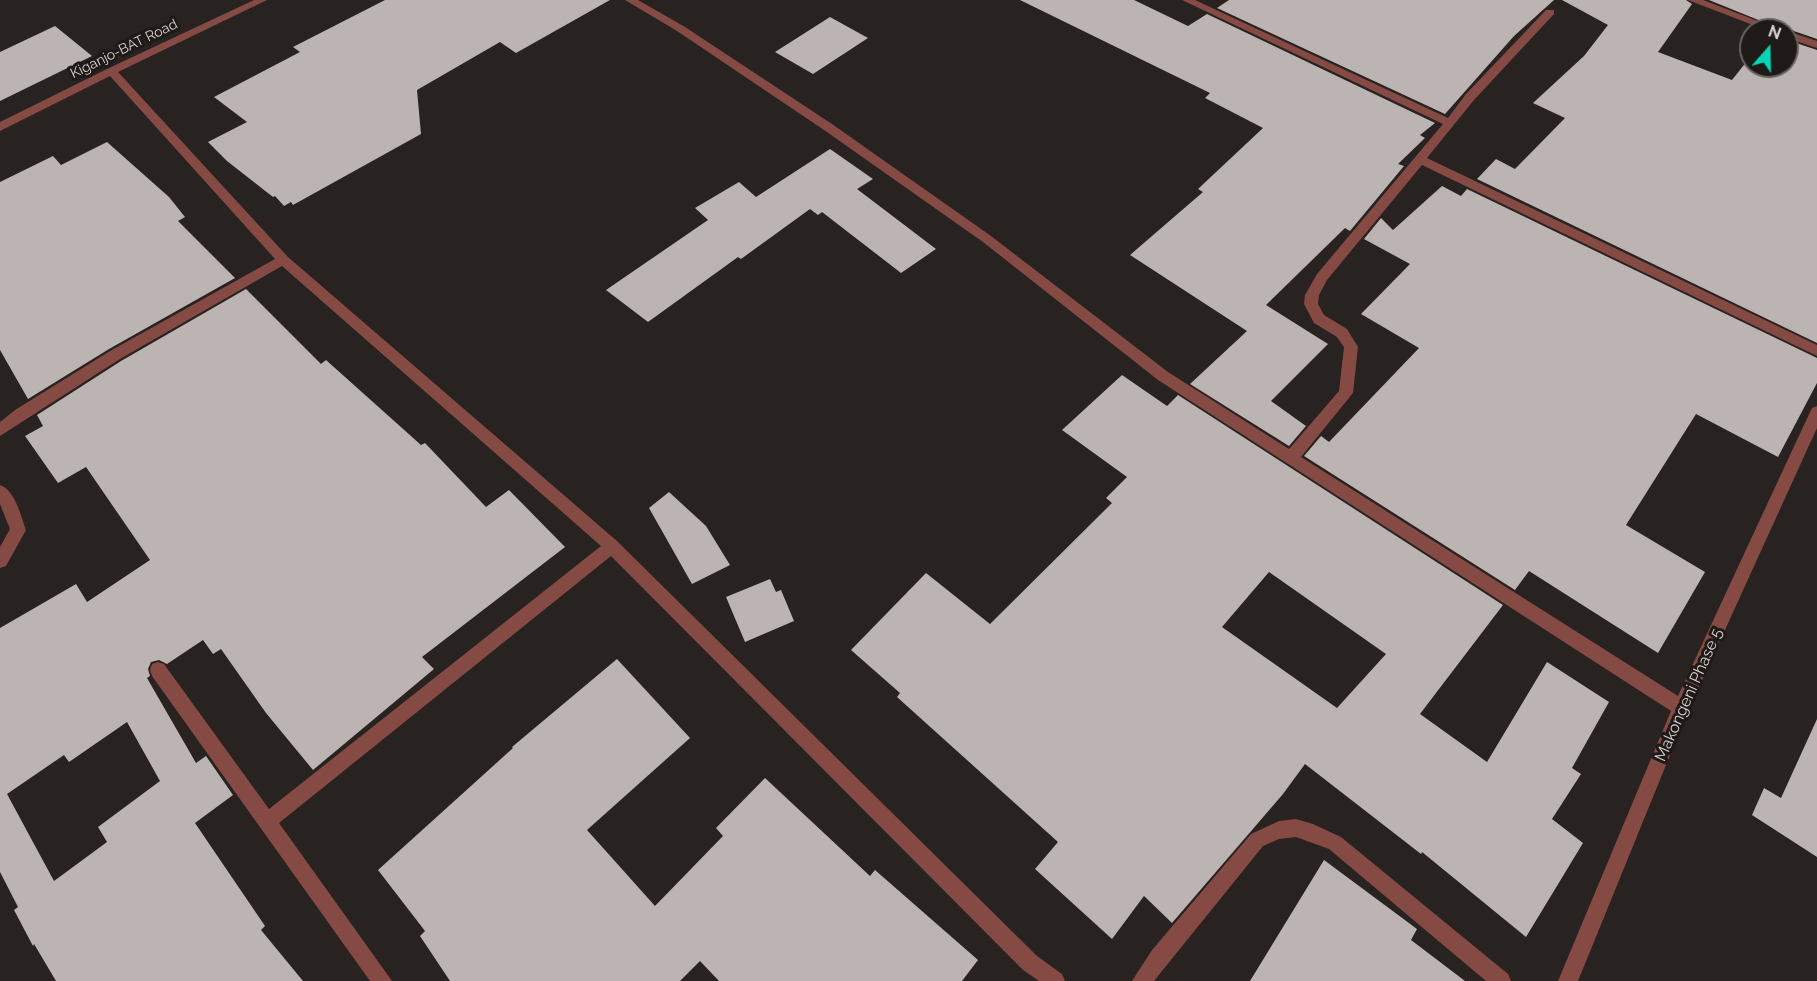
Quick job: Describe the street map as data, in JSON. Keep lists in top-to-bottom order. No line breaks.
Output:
{"streets":{"street":["Kiganjo-BAT Road","Makongeni Phase 5"]},"north":"top"}
